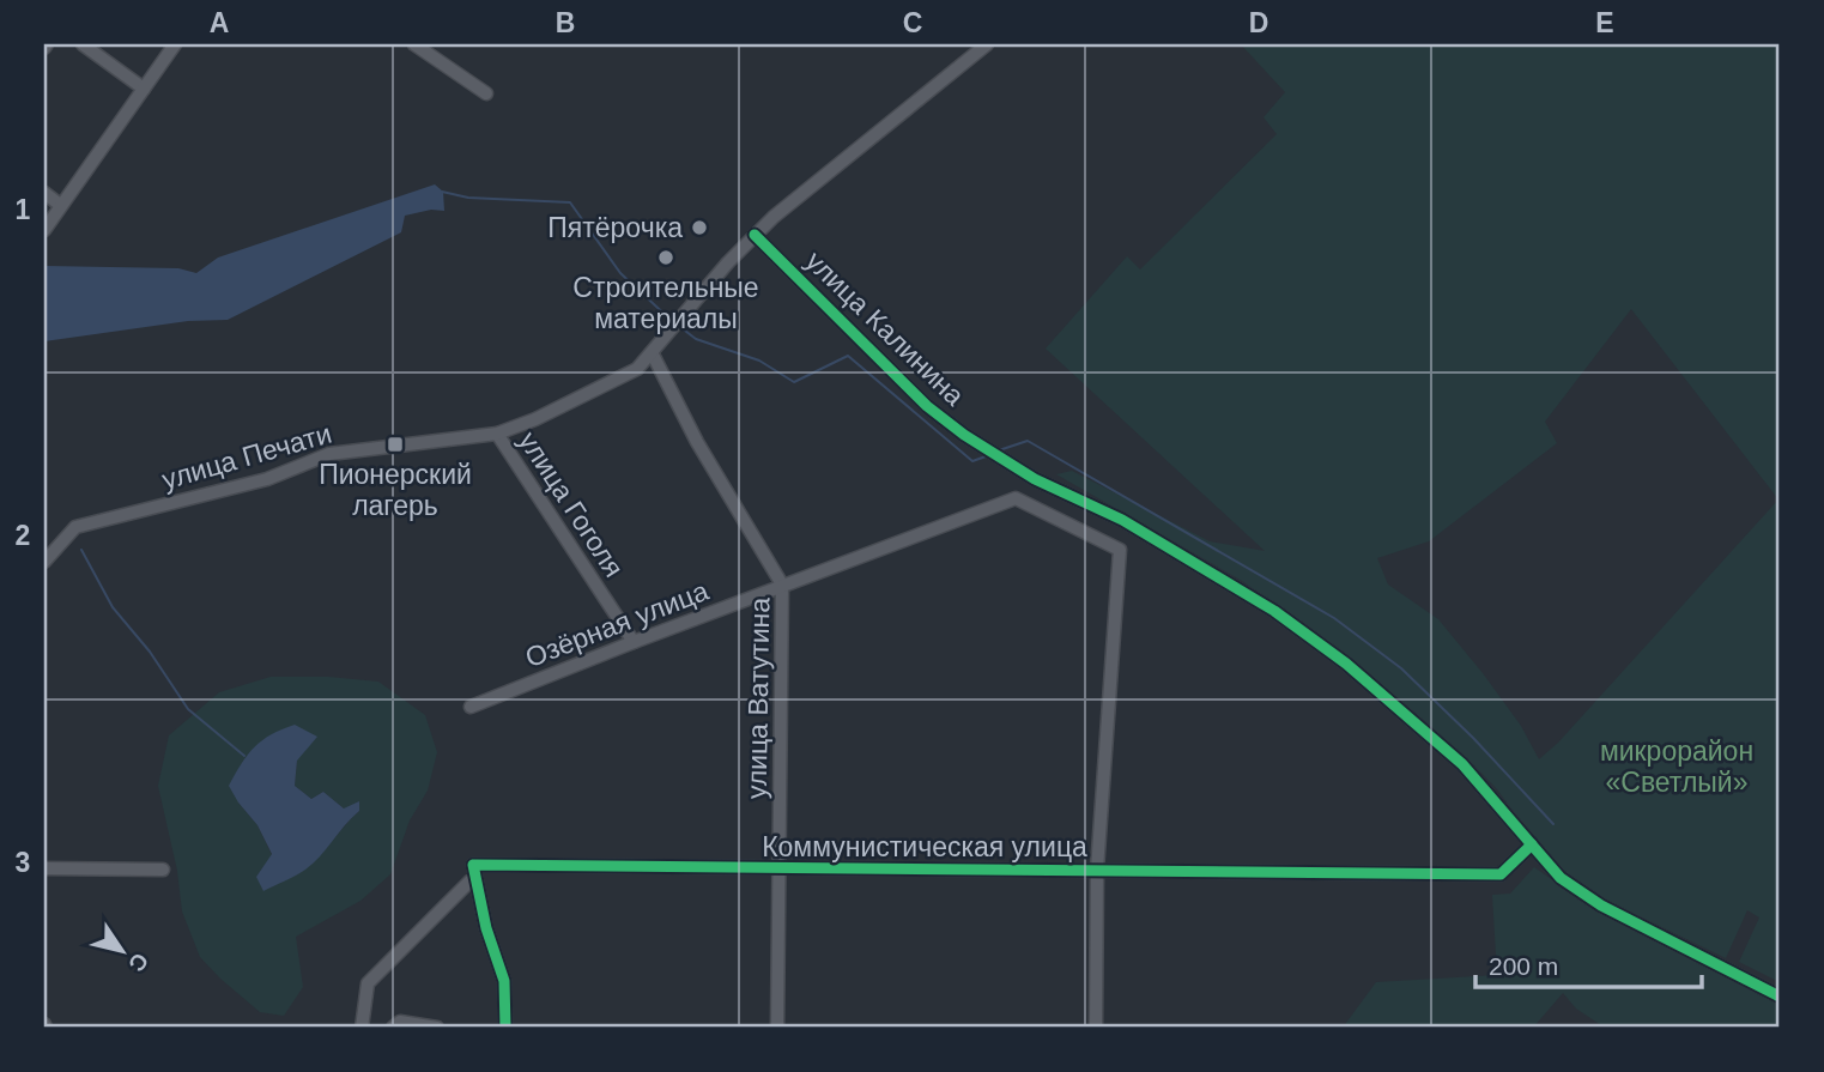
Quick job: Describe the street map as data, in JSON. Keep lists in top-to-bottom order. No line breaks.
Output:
{"streets":{"street":["улица Калинина","улица Печати","улица Гоголя","Озёрная улица","улица Ватутина","Коммунистическая улица"]},"crossings":[["улица Калинина","улица Печати"],["улица Калинина","Коммунистическая улица"],["улица Печати","улица Гоголя"],["улица Печати","улица Ватутина"],["улица Гоголя","Озёрная улица"],["Озёрная улица","улица Ватутина"],["Озёрная улица","Коммунистическая улица"],["улица Ватутина","Коммунистическая улица"]],"parks":["микрорайон «Светлый»"],"places":{"other":["Пятёрочка","Строительные материалы"],"transit":["Пионерский лагерь"]},"scale_bar":"200 m","north":"bottom right","grid":{"columns":["A","B","C","D","E"],"rows":["1","2","3"]}}
